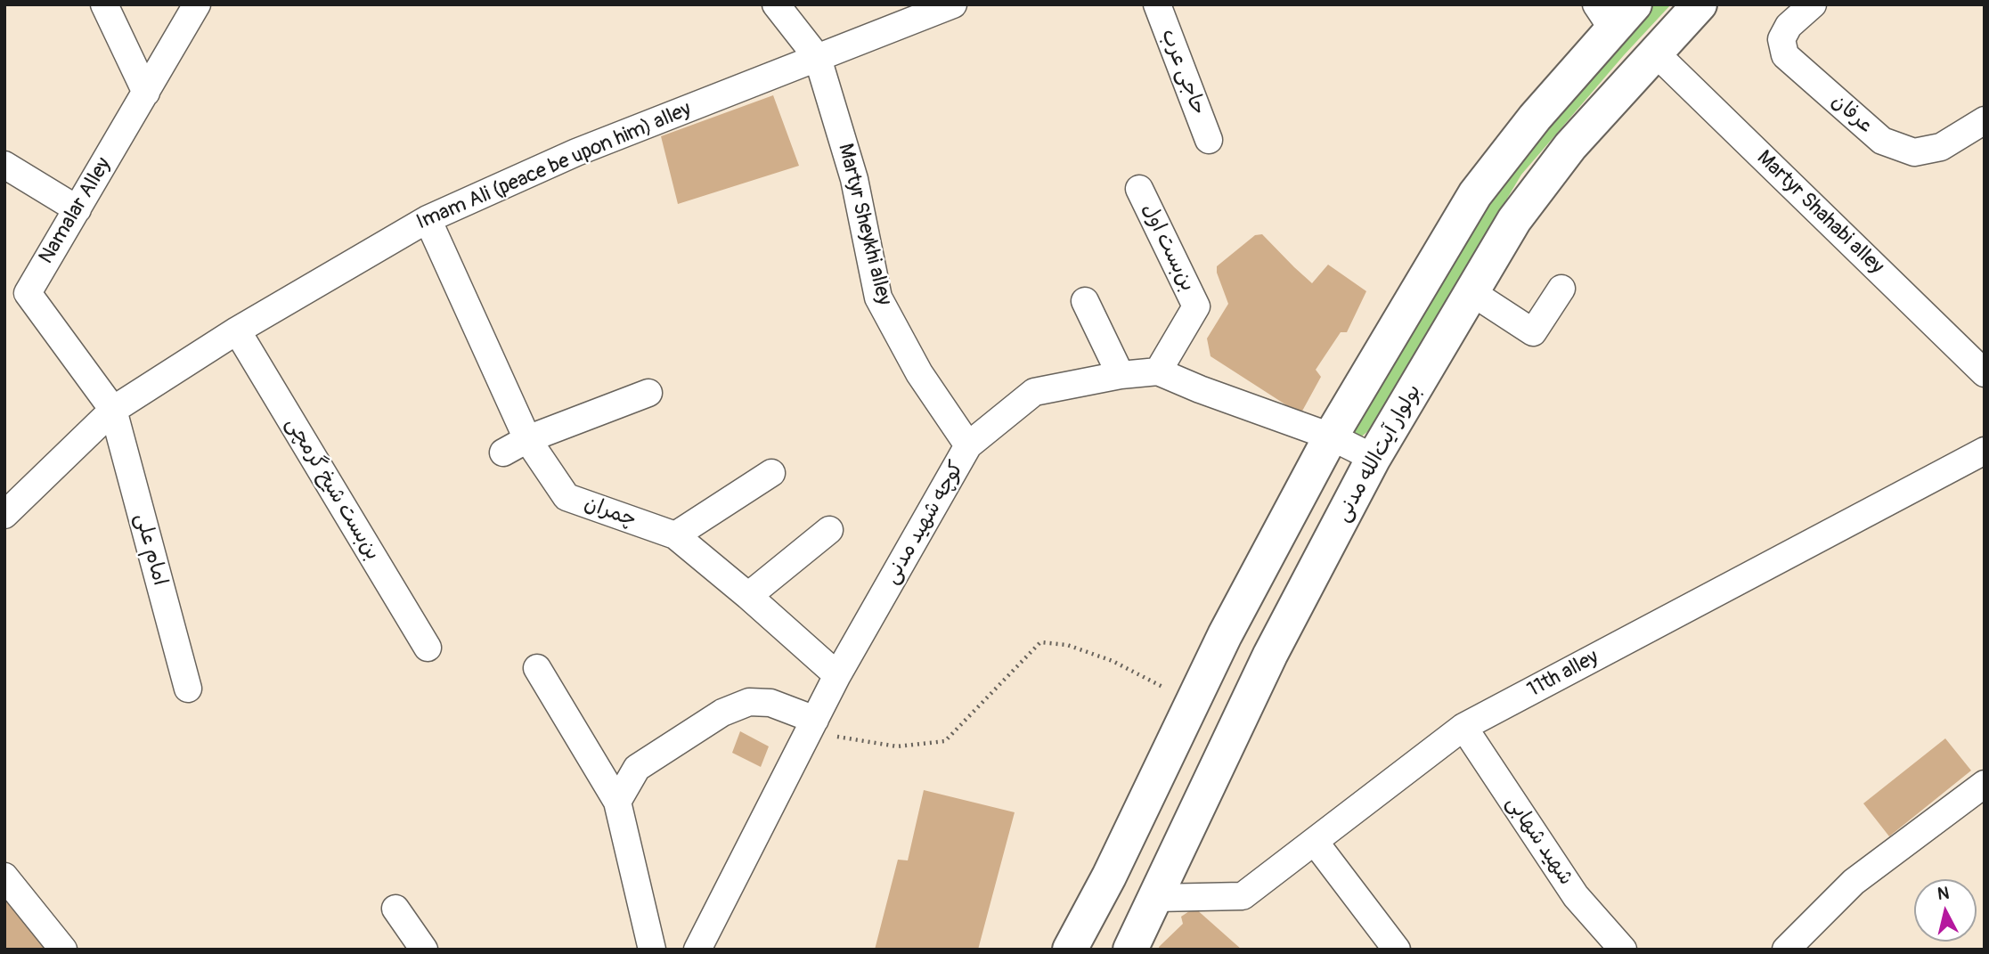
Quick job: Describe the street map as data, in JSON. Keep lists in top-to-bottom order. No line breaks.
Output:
{"streets":{"main road":["بولوار آیت‌الله مدنی"],"street":["حاجی عرب","عرفان","Imam Ali (peace be upon him) alley","Namalar Alley","Martyr Shahabi alley","Martyr Sheykhi alley","بن‌بست اول","بن‌بست شیخ گرمچی","چمران","کوچه شهید مدنی","امام علی","11th alley","شهید شهابی"]},"crossings":[["Imam Ali (peace be upon him) alley","Namalar Alley"],["Imam Ali (peace be upon him) alley","Martyr Sheykhi alley"],["Imam Ali (peace be upon him) alley","بن‌بست شیخ گرمچی"],["Imam Ali (peace be upon him) alley","چمران"],["Imam Ali (peace be upon him) alley","امام علی"],["Namalar Alley","امام علی"],["Martyr Shahabi alley","بولوار آیت‌الله مدنی"],["Martyr Sheykhi alley","کوچه شهید مدنی"],["بن‌بست اول","کوچه شهید مدنی"],["بولوار آیت‌الله مدنی","کوچه شهید مدنی"],["بولوار آیت‌الله مدنی","11th alley"],["چمران","کوچه شهید مدنی"],["11th alley","شهید شهابی"]],"north":"top"}
